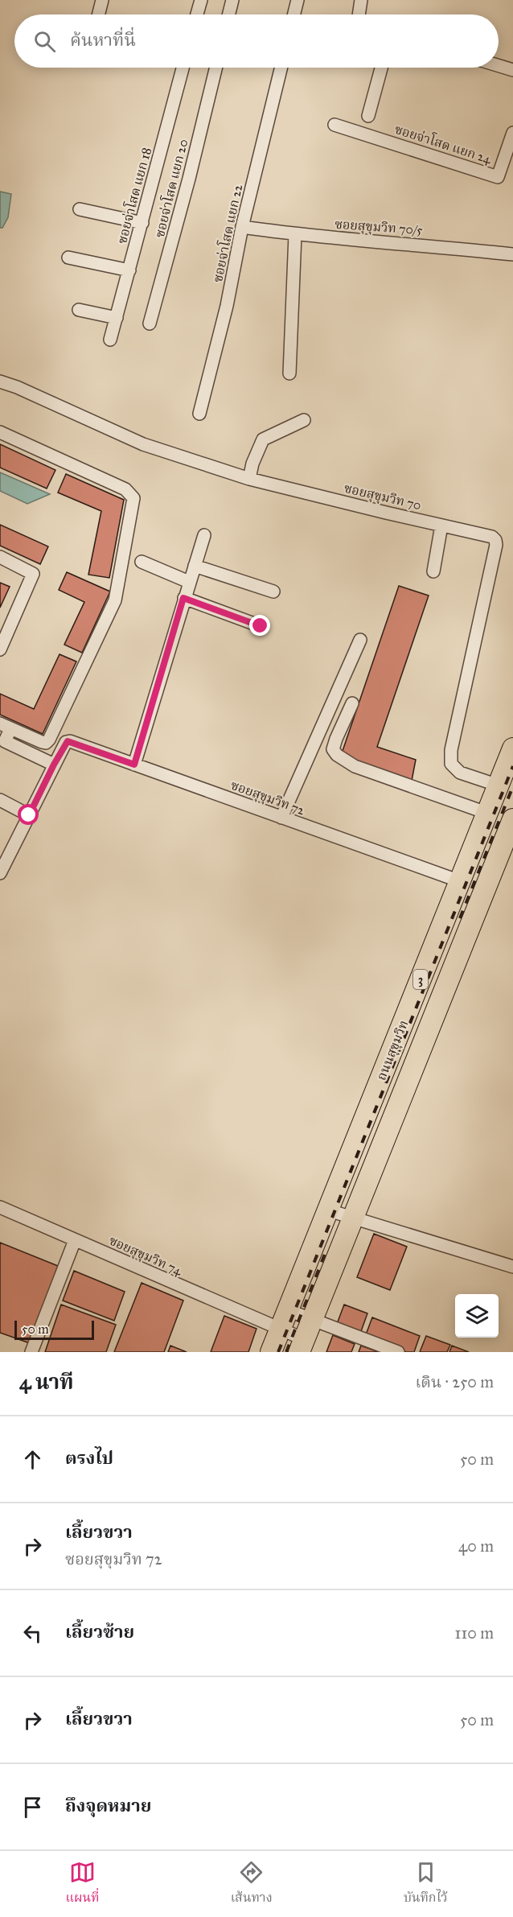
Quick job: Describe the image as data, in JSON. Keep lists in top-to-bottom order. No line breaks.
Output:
{"streets":{"highway":["3","ถนนสุขุมวิท"],"street":["ซอยจ่าโสด แยก 24","ซอยจ่าโสด แยก 20","ซอยจ่าโสด แยก 18","ซอยสุขุมวิท 70/5","ซอยจ่าโสด แยก 22","ซอยสุขุมวิท 70","ซอยสุขุมวิท 72","ซอยสุขุมวิท 74"]},"crossings":[["ซอยสุขุมวิท 70/5","ซอยจ่าโสด แยก 22"],["ซอยสุขุมวิท 70","ถนนสุขุมวิท"],["ซอยสุขุมวิท 72","ถนนสุขุมวิท"],["ถนนสุขุมวิท","ซอยสุขุมวิท 74"]],"scale_bar":"50 m","page":{"search":"ค้นหาที่นี่","scale":"50 m","heading":["4 นาที","เดิน · 250 m"],"list":[["ตรงไป","50 m"],["เลี้ยวขวา","ซอยสุขุมวิท 72","40 m"],["เลี้ยวซ้าย","110 m"],["เลี้ยวขวา","50 m"],"ถึงจุดหมาย"],"nav":["แผนที่","เส้นทาง","บันทึกไว้"]}}
